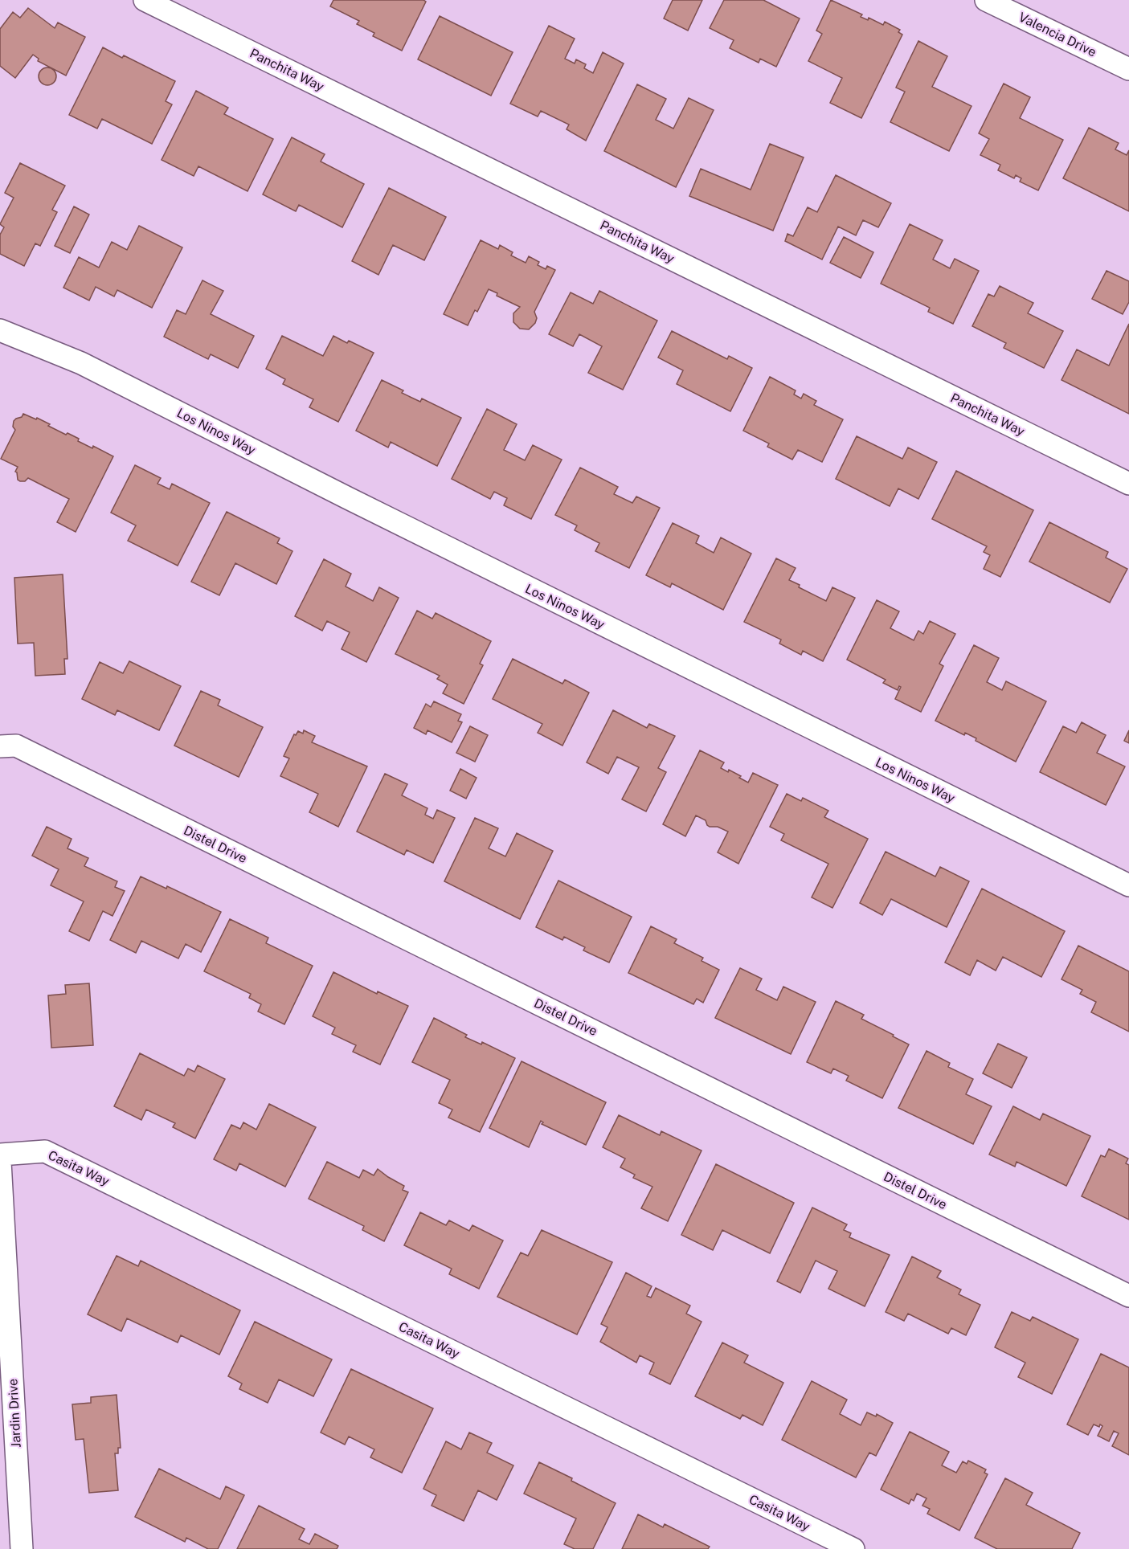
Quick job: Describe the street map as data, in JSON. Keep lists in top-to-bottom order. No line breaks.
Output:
{"streets":{"street":["Valencia Drive","Panchita Way","Los Ninos Way","Distel Drive","Casita Way","Jardin Drive"]}}
